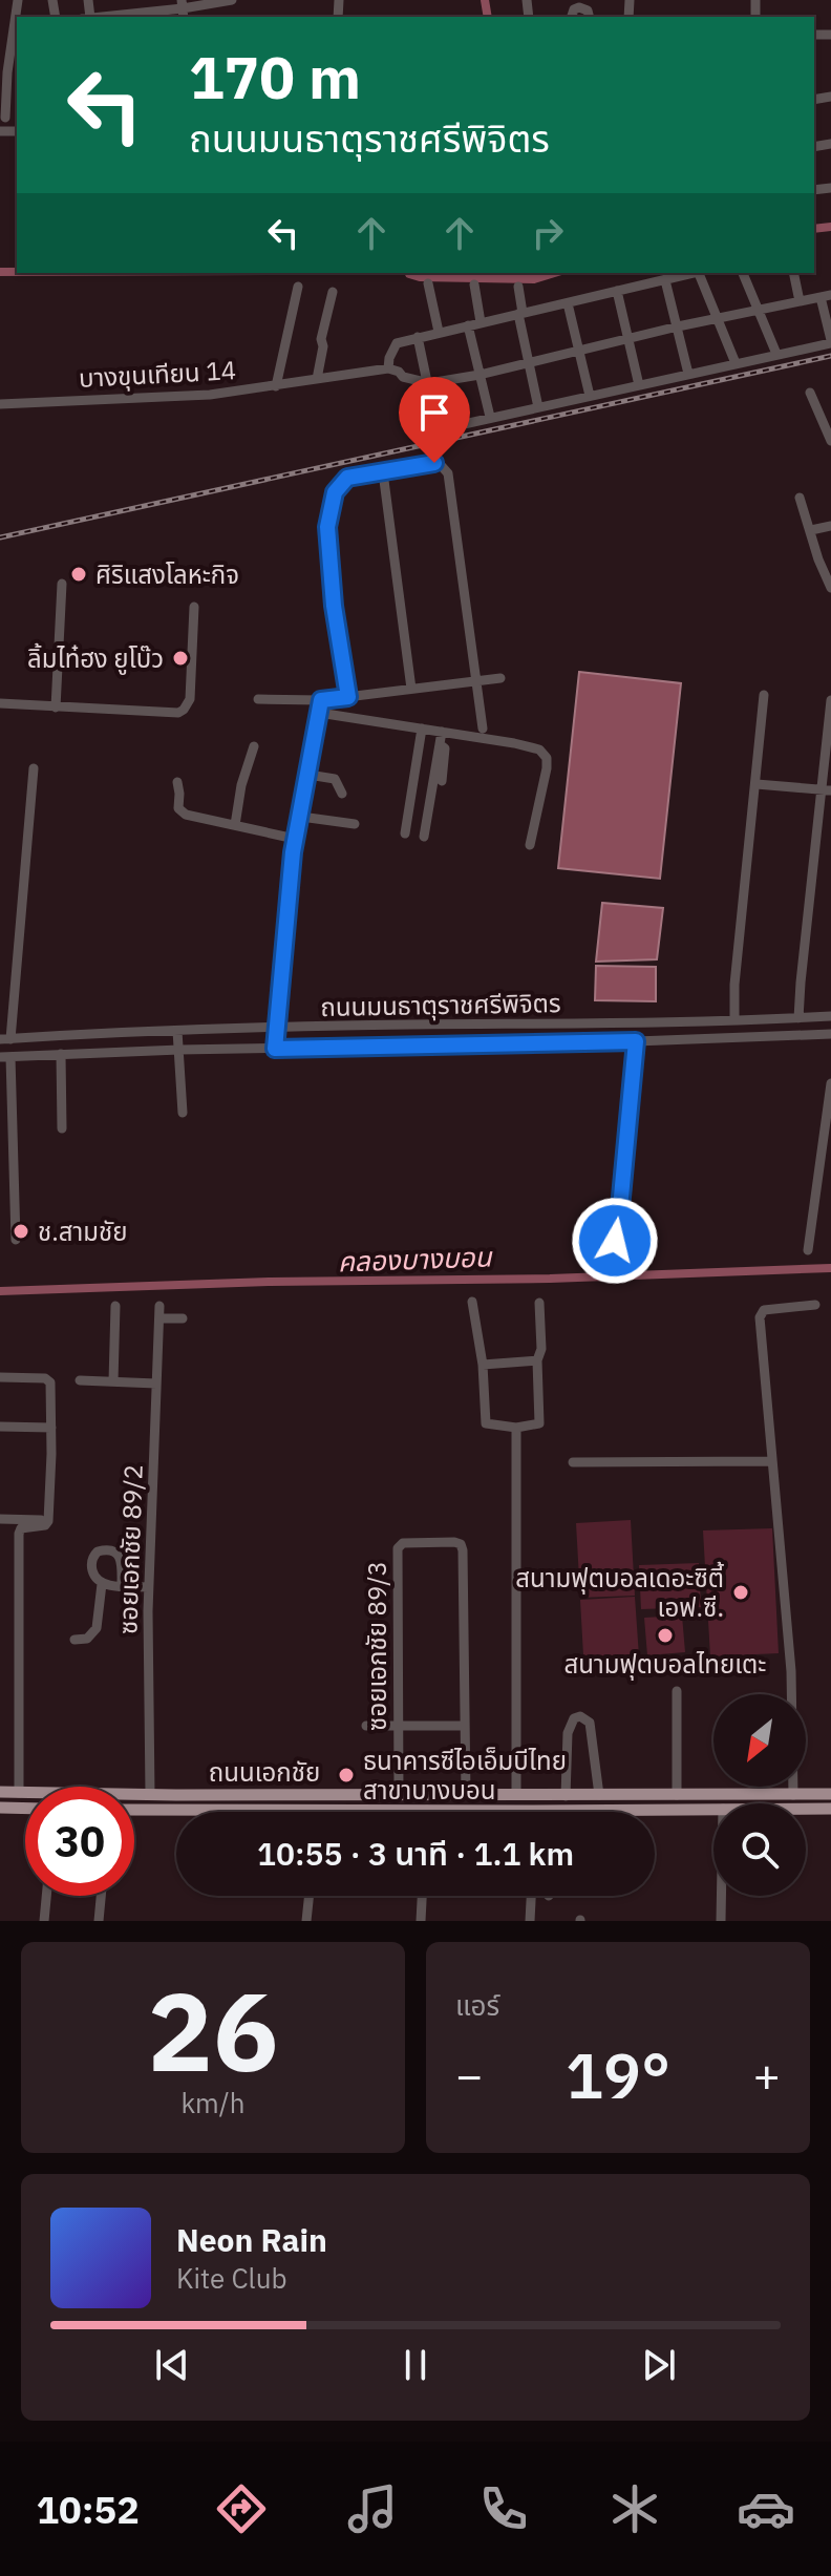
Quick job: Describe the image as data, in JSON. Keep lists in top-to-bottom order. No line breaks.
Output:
{"streets":{"main road":["ถนนเอกชัย"],"street":["บางขุนเทียน 14","ถนนมนธาตุราชศรีพิจิตร","ซอยเอกชัย 89/2","ซอยเอกชัย 89/3"]},"crossings":[["ซอยเอกชัย 89/2","ถนนเอกชัย"],["ซอยเอกชัย 89/3","ถนนเอกชัย"]],"water":["คลองบางบอน"],"places":["ศิริแสงโลหะกิจ","ลิ้มไท๋ฮง ยูโบ๊ว","ช.สามชัย","สนามฟุตบอลเดอะซิตี้ เอฟ.ซี.","สนามฟุตบอลไทยเตะ","ธนาคารซีไอเอ็มบีไทย สาขาบางบอน"],"north":"bottom left","page":{"turn":["170 m","ถนนมนธาตุราชศรีพิจิตร"],"limit":"30","trip":"10:55 · 3 นาที · 1.1 km","tile":[["26","km/h"],"แอร์"],"heat":["−","19°","+"],"song":["Neon Rain","Kite Club"],"tabs":"10:52"}}
